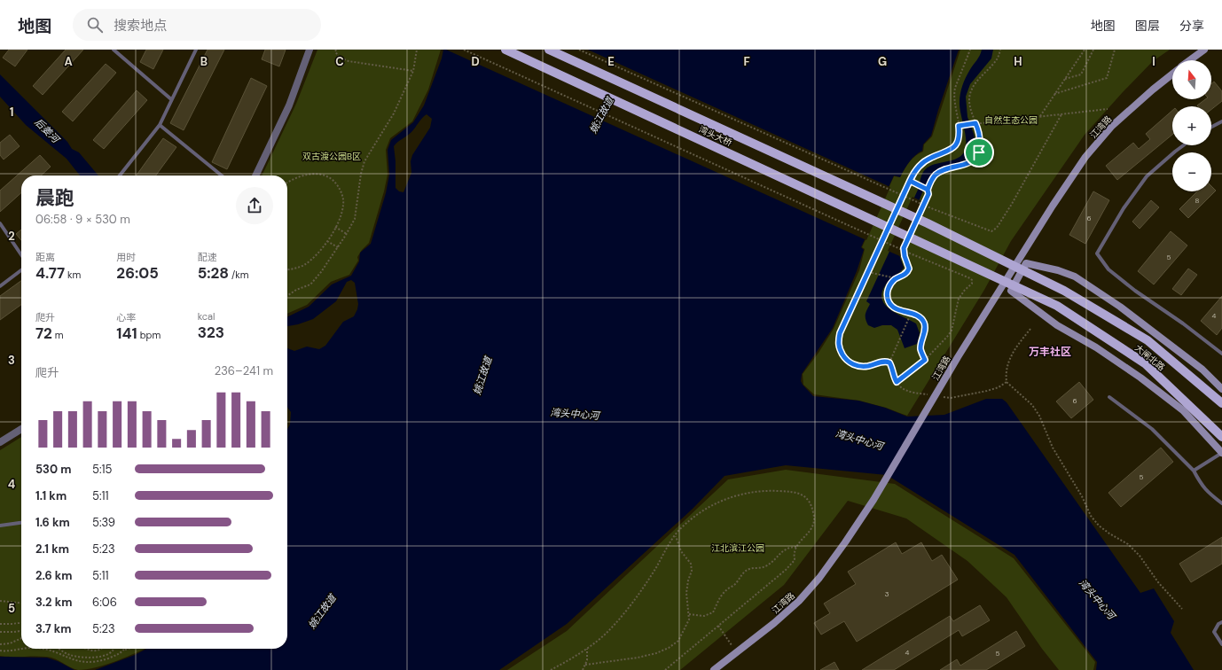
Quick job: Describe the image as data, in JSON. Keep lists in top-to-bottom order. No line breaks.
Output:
{"streets":{"main road":["湾头大桥","大闸北路"],"street":["江湾路"]},"crossings":[["湾头大桥","大闸北路"]],"districts":["万丰社区"],"water":["姚江故道","后姜河","湾头中心河"],"parks":["自然生态公园","双古渡公园B区","江北滨江公园"],"house_numbers":["8","6","5","4","6","5","3","4","5"],"north":"top","page":{"header":"地图","search":"搜索地点","nav":["地图","图层","分享"],"map_buttons":["+","−"],"heading":["晨跑","06:58 · 9 × 530 m"],"stats":[["距离","4.77 km"],["用时","26:05"],["配速","5:28 /km"],["爬升","72 m"],["心率","141 bpm"],["kcal","323"]],"chart":["爬升","236–241 m"],"list":[{"name":"530 m","note":"5:15"},{"name":"1.1 km","note":"5:11"},{"name":"1.6 km","note":"5:39"},{"name":"2.1 km","note":"5:23"},{"name":"2.6 km","note":"5:11"},{"name":"3.2 km","note":"6:06"},{"name":"3.7 km","note":"5:23"}]},"grid":{"columns":["A","B","C","D","E","F","G","H","I"],"rows":["1","2","3","4","5"]}}
